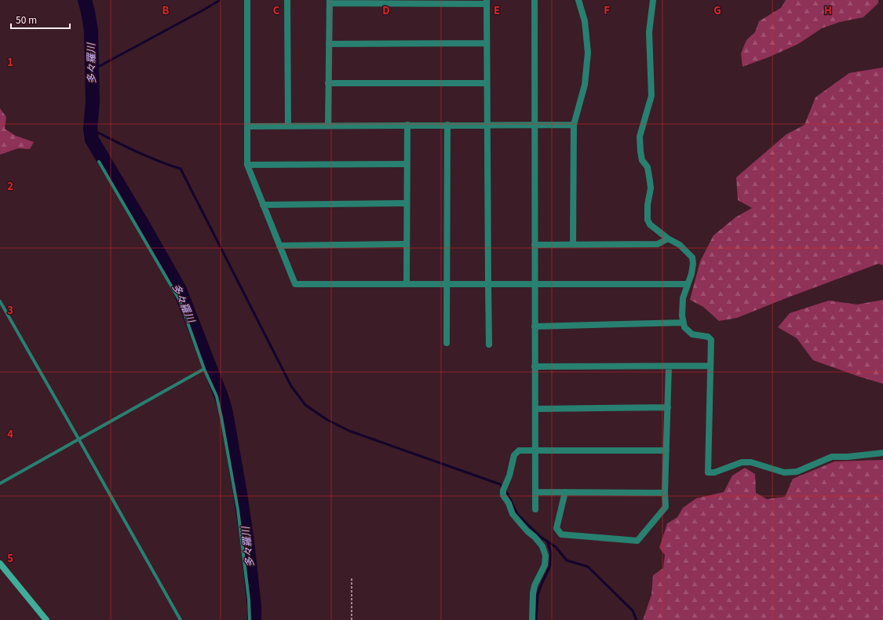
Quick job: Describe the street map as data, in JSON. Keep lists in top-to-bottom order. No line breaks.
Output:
{"water":["多々羅川"],"scale_bar":"50 m","grid":{"columns":["B","C","D","E","F","G","H"],"rows":["1","2","3","4","5"]}}
